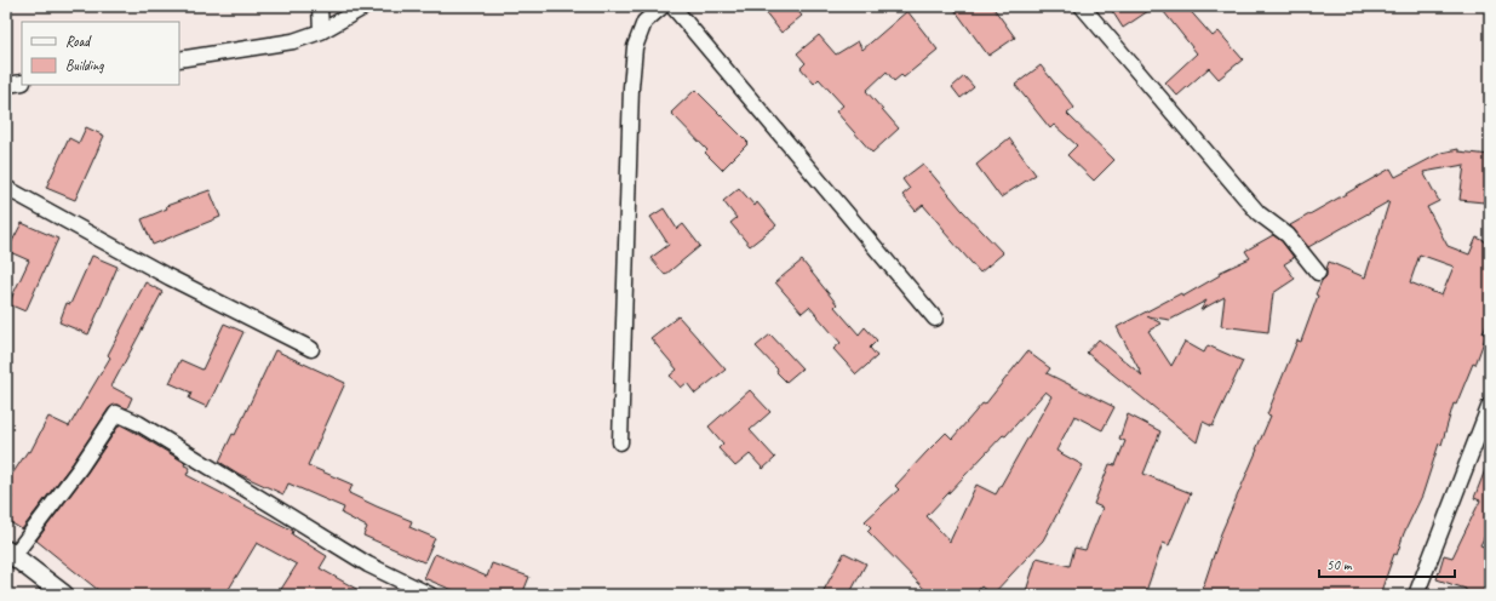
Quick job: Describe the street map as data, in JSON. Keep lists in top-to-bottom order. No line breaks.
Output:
{"legend":["Road","Building"],"scale_bar":"50 m"}
